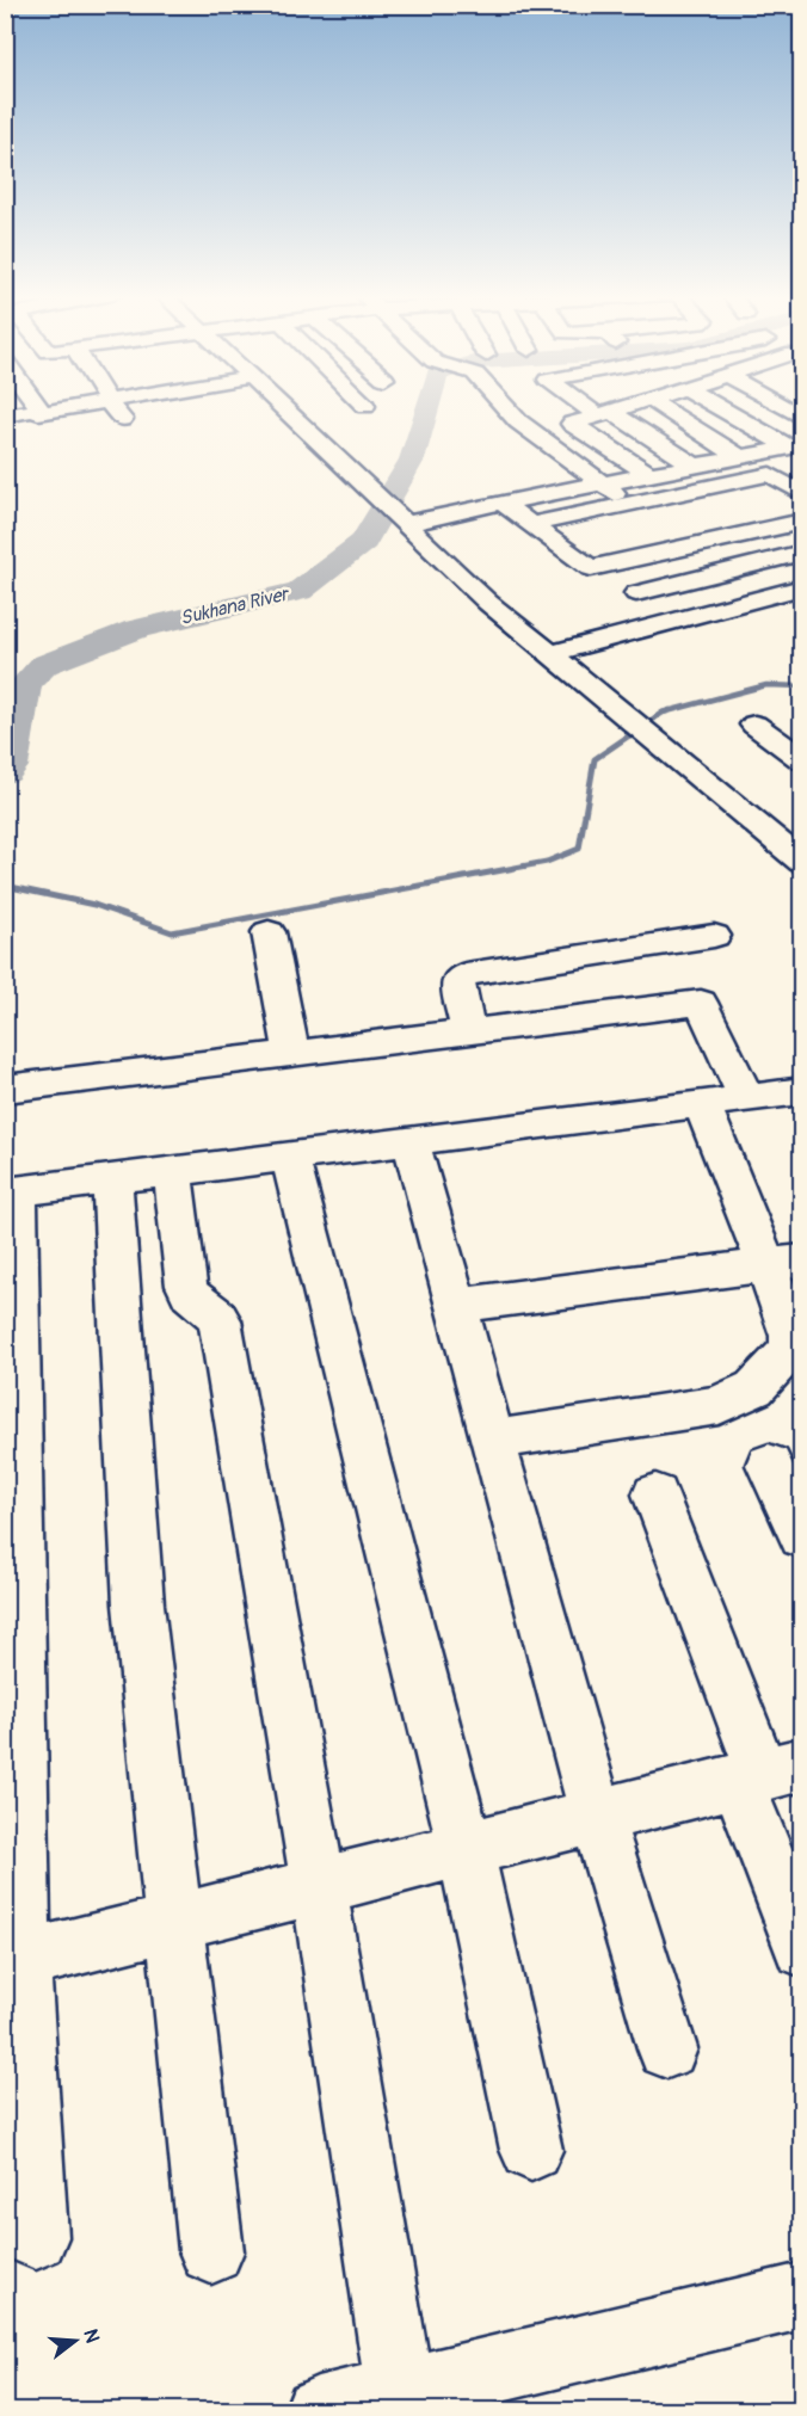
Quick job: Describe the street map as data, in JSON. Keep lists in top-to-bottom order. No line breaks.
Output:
{"water":["Sukhana River"],"north":"right"}
